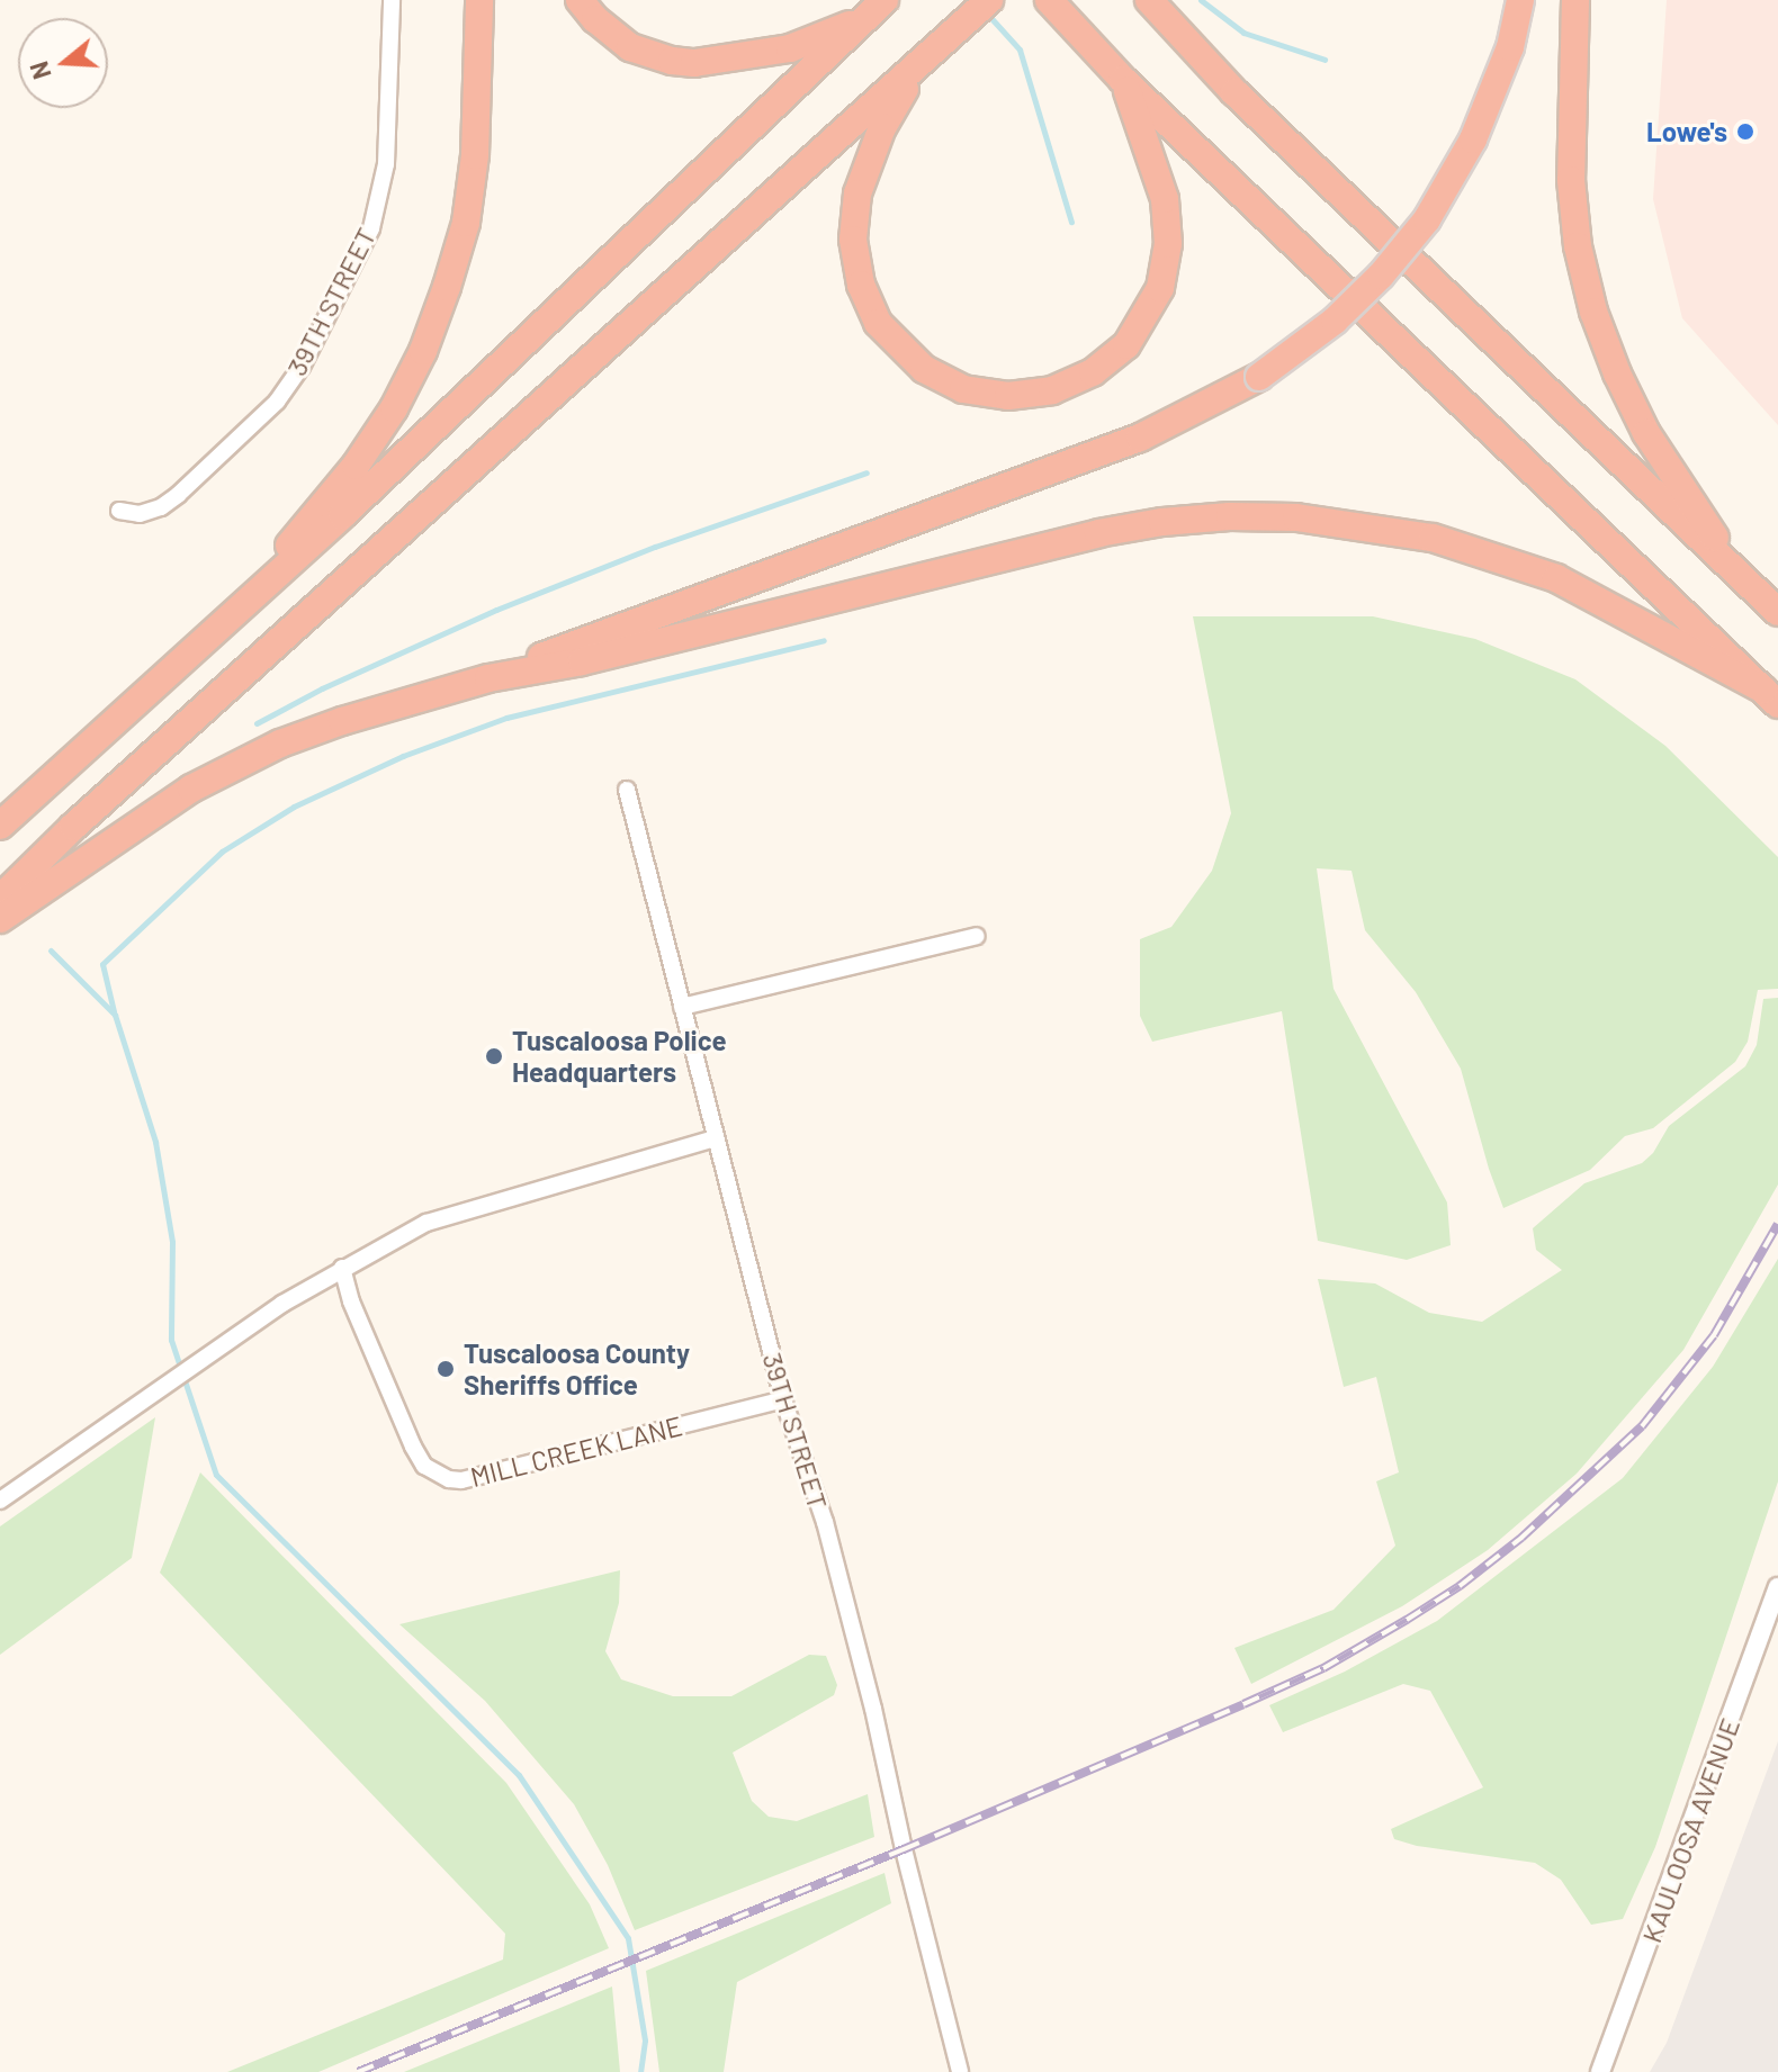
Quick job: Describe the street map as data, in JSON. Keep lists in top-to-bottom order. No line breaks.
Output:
{"streets":{"street":["39TH STREET","MILL CREEK LANE","KAULOOSA AVENUE"]},"crossings":[["39TH STREET","MILL CREEK LANE"]],"places":["Lowe's","Tuscaloosa Police Headquarters","Tuscaloosa County Sheriffs Office"],"north":"left"}
